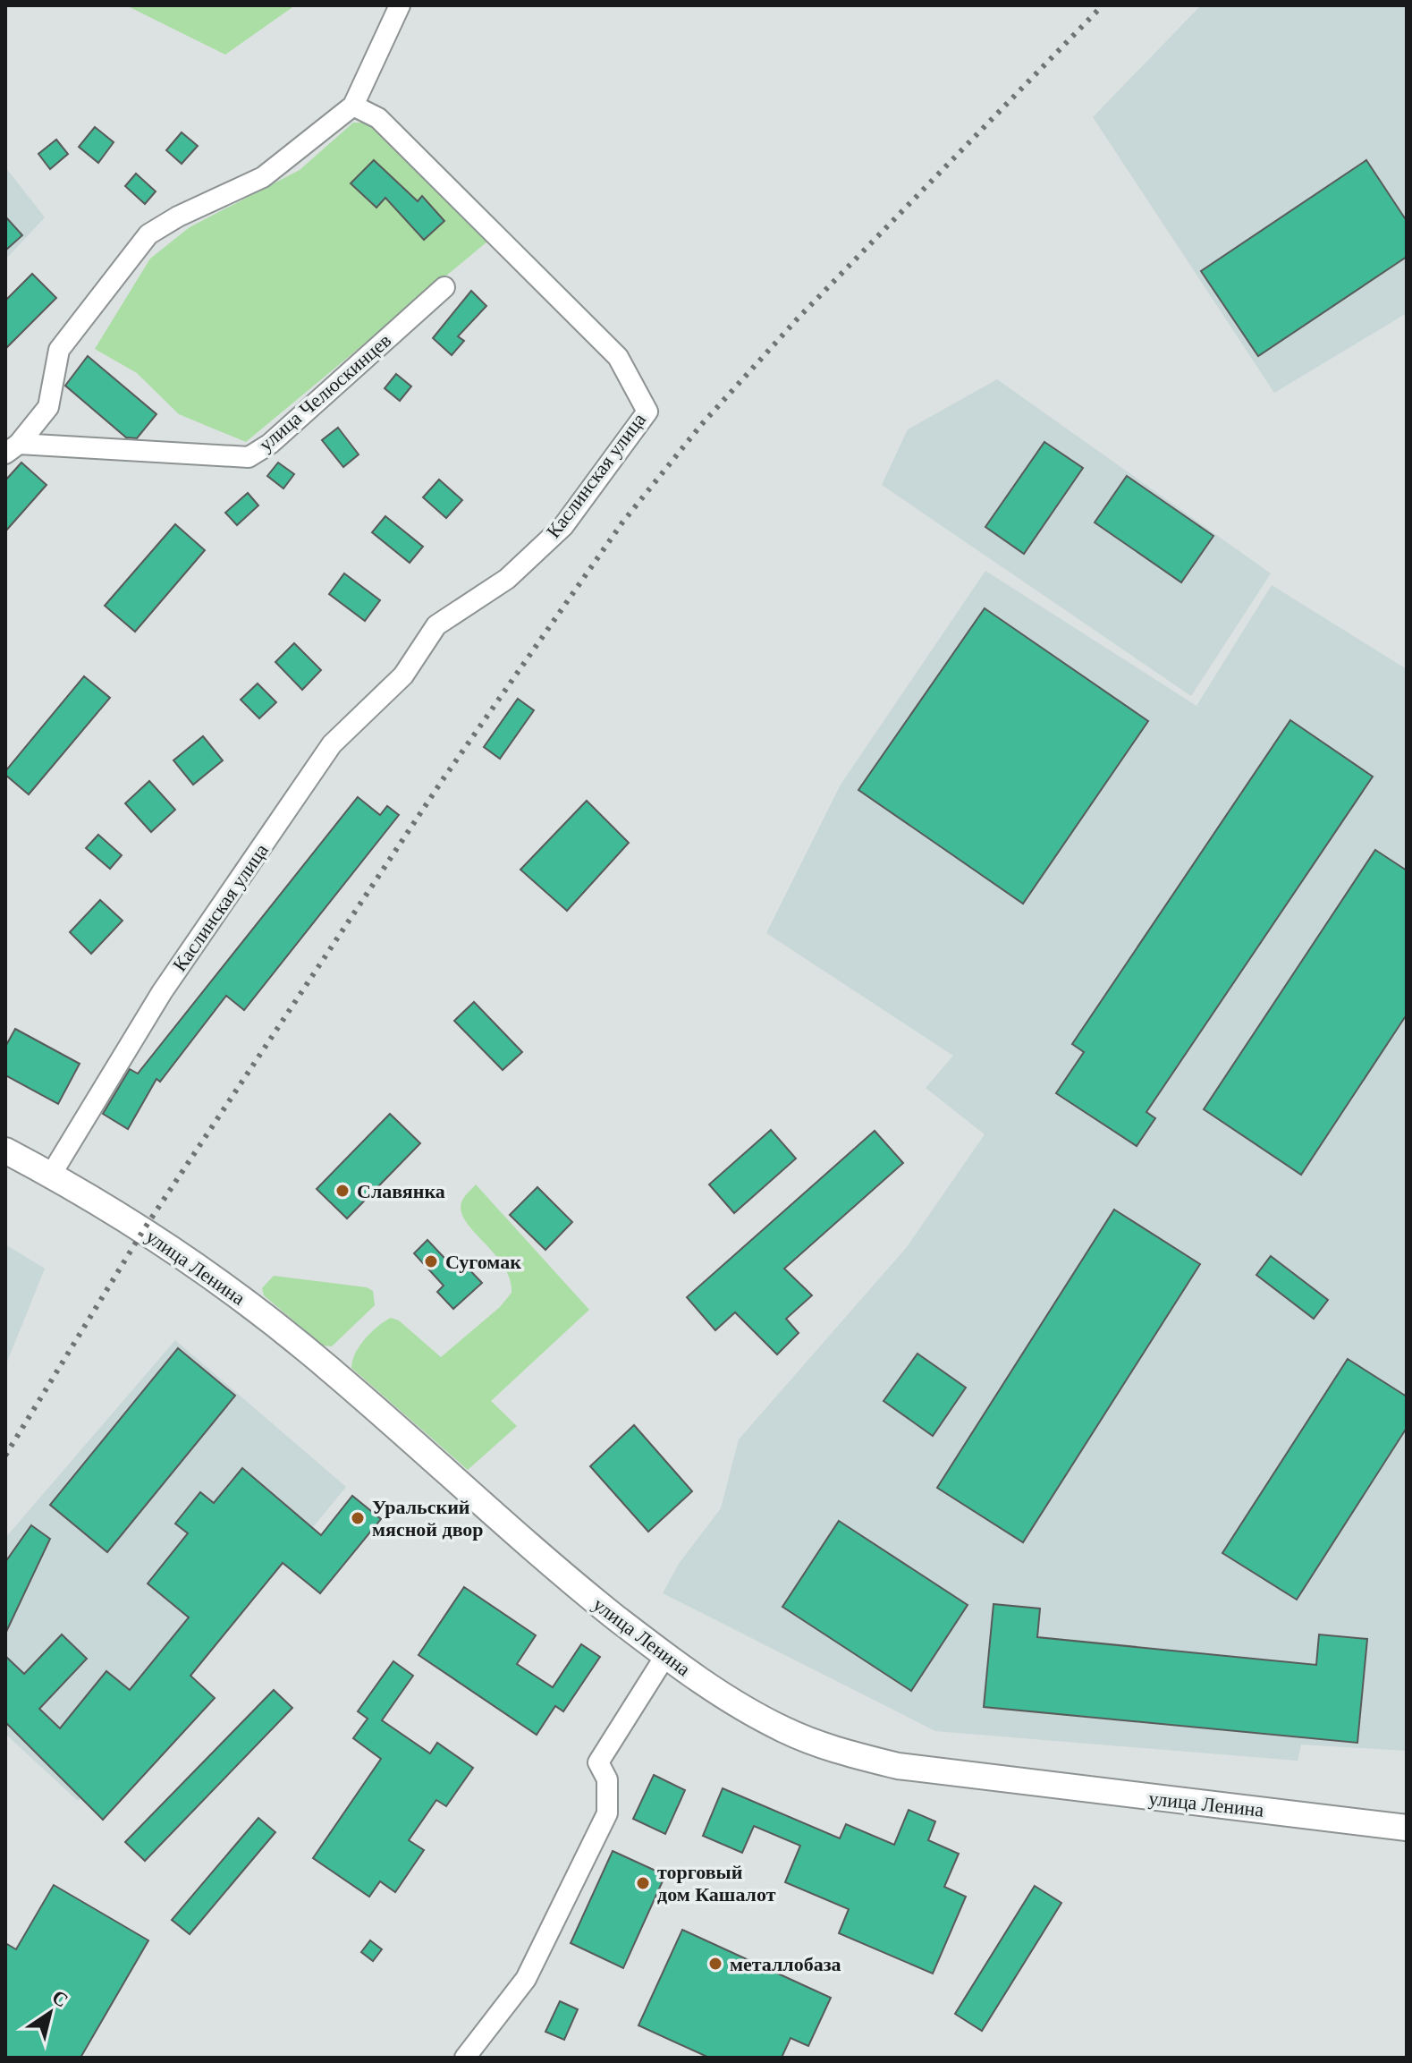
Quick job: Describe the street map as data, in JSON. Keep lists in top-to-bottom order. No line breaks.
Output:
{"streets":{"main road":["улица Ленина"],"street":["улица Челюскинцев","Каслинская улица"]},"crossings":[["улица Челюскинцев","Каслинская улица"],["Каслинская улица","улица Ленина"]],"places":["Славянка","Сугомак","Уральский мясной двор","торговый дом Кашалот","металлобаза"],"north":"top right"}
